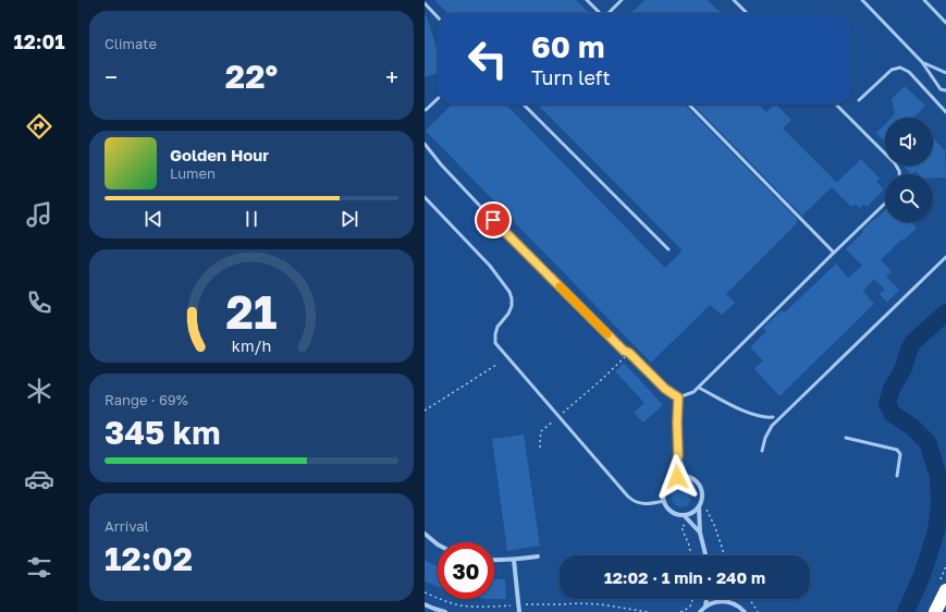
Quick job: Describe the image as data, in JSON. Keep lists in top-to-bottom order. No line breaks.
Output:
{"page":{"tabs":"12:01","tile":["Climate",["Range · 69%","345 km"],["Arrival","12:02"]],"turn":["60 m","Turn left"],"heat":["−","22°","+"],"song":["Golden Hour","Lumen"],"limit":"30","trip":"12:02 · 1 min · 240 m","gauge":["21","km/h"]}}
